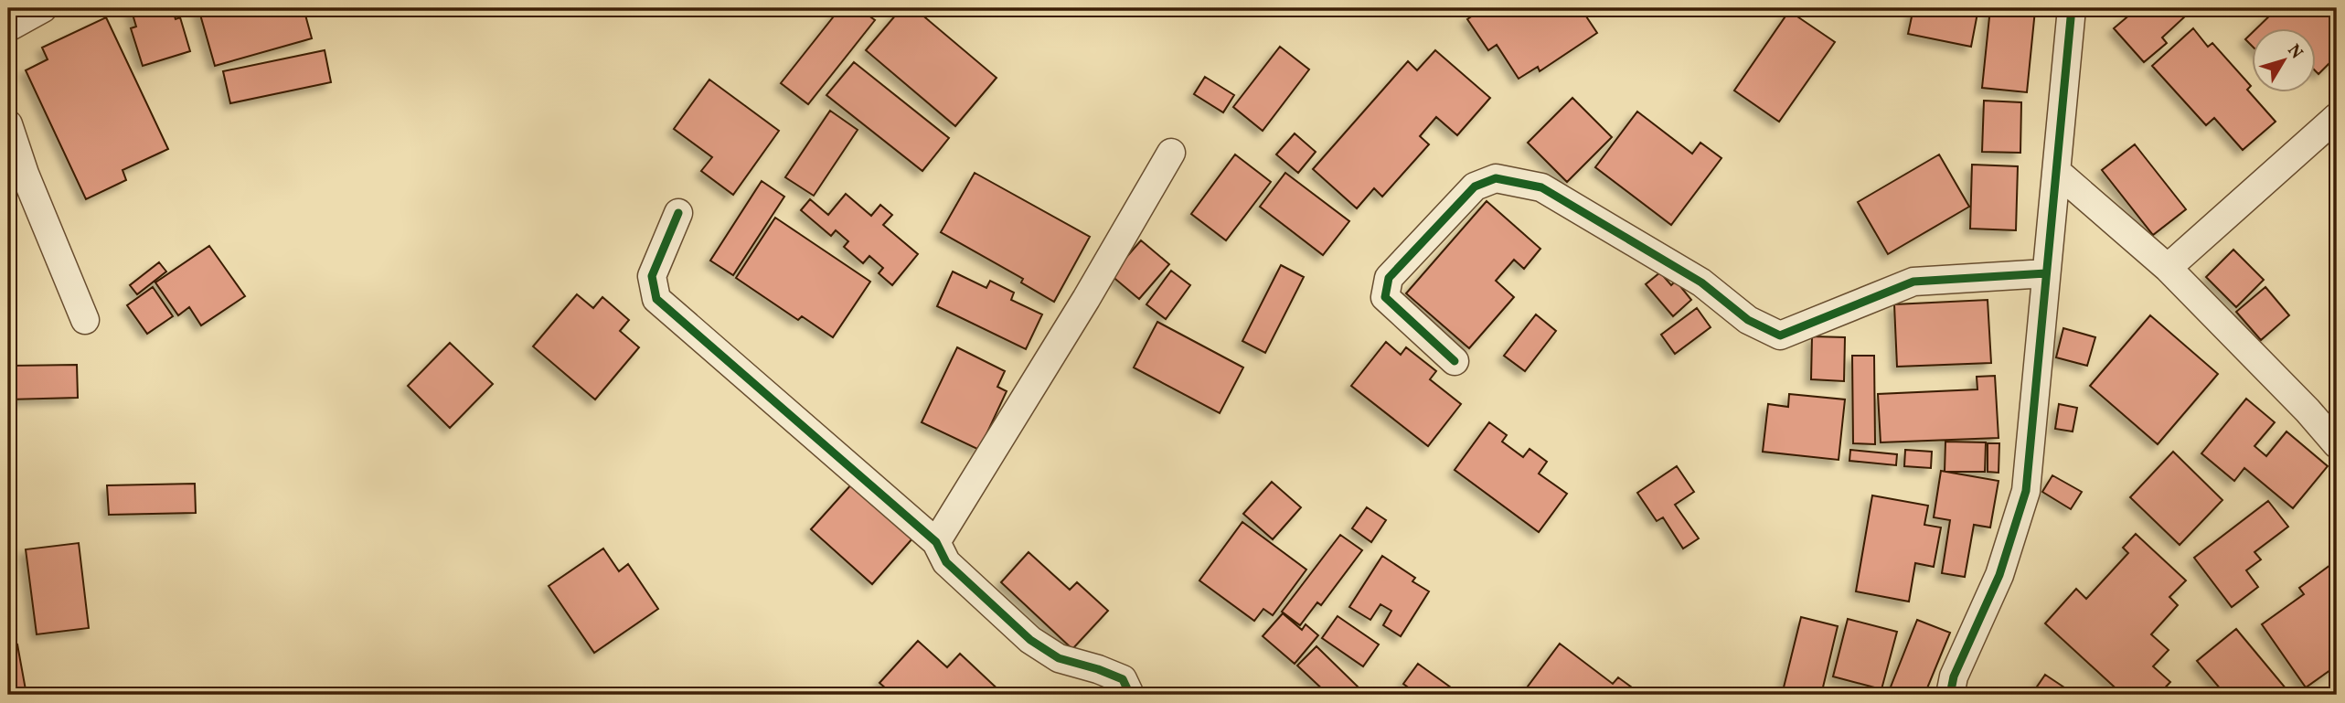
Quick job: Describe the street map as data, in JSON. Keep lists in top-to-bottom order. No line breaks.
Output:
{"north":"top right"}
